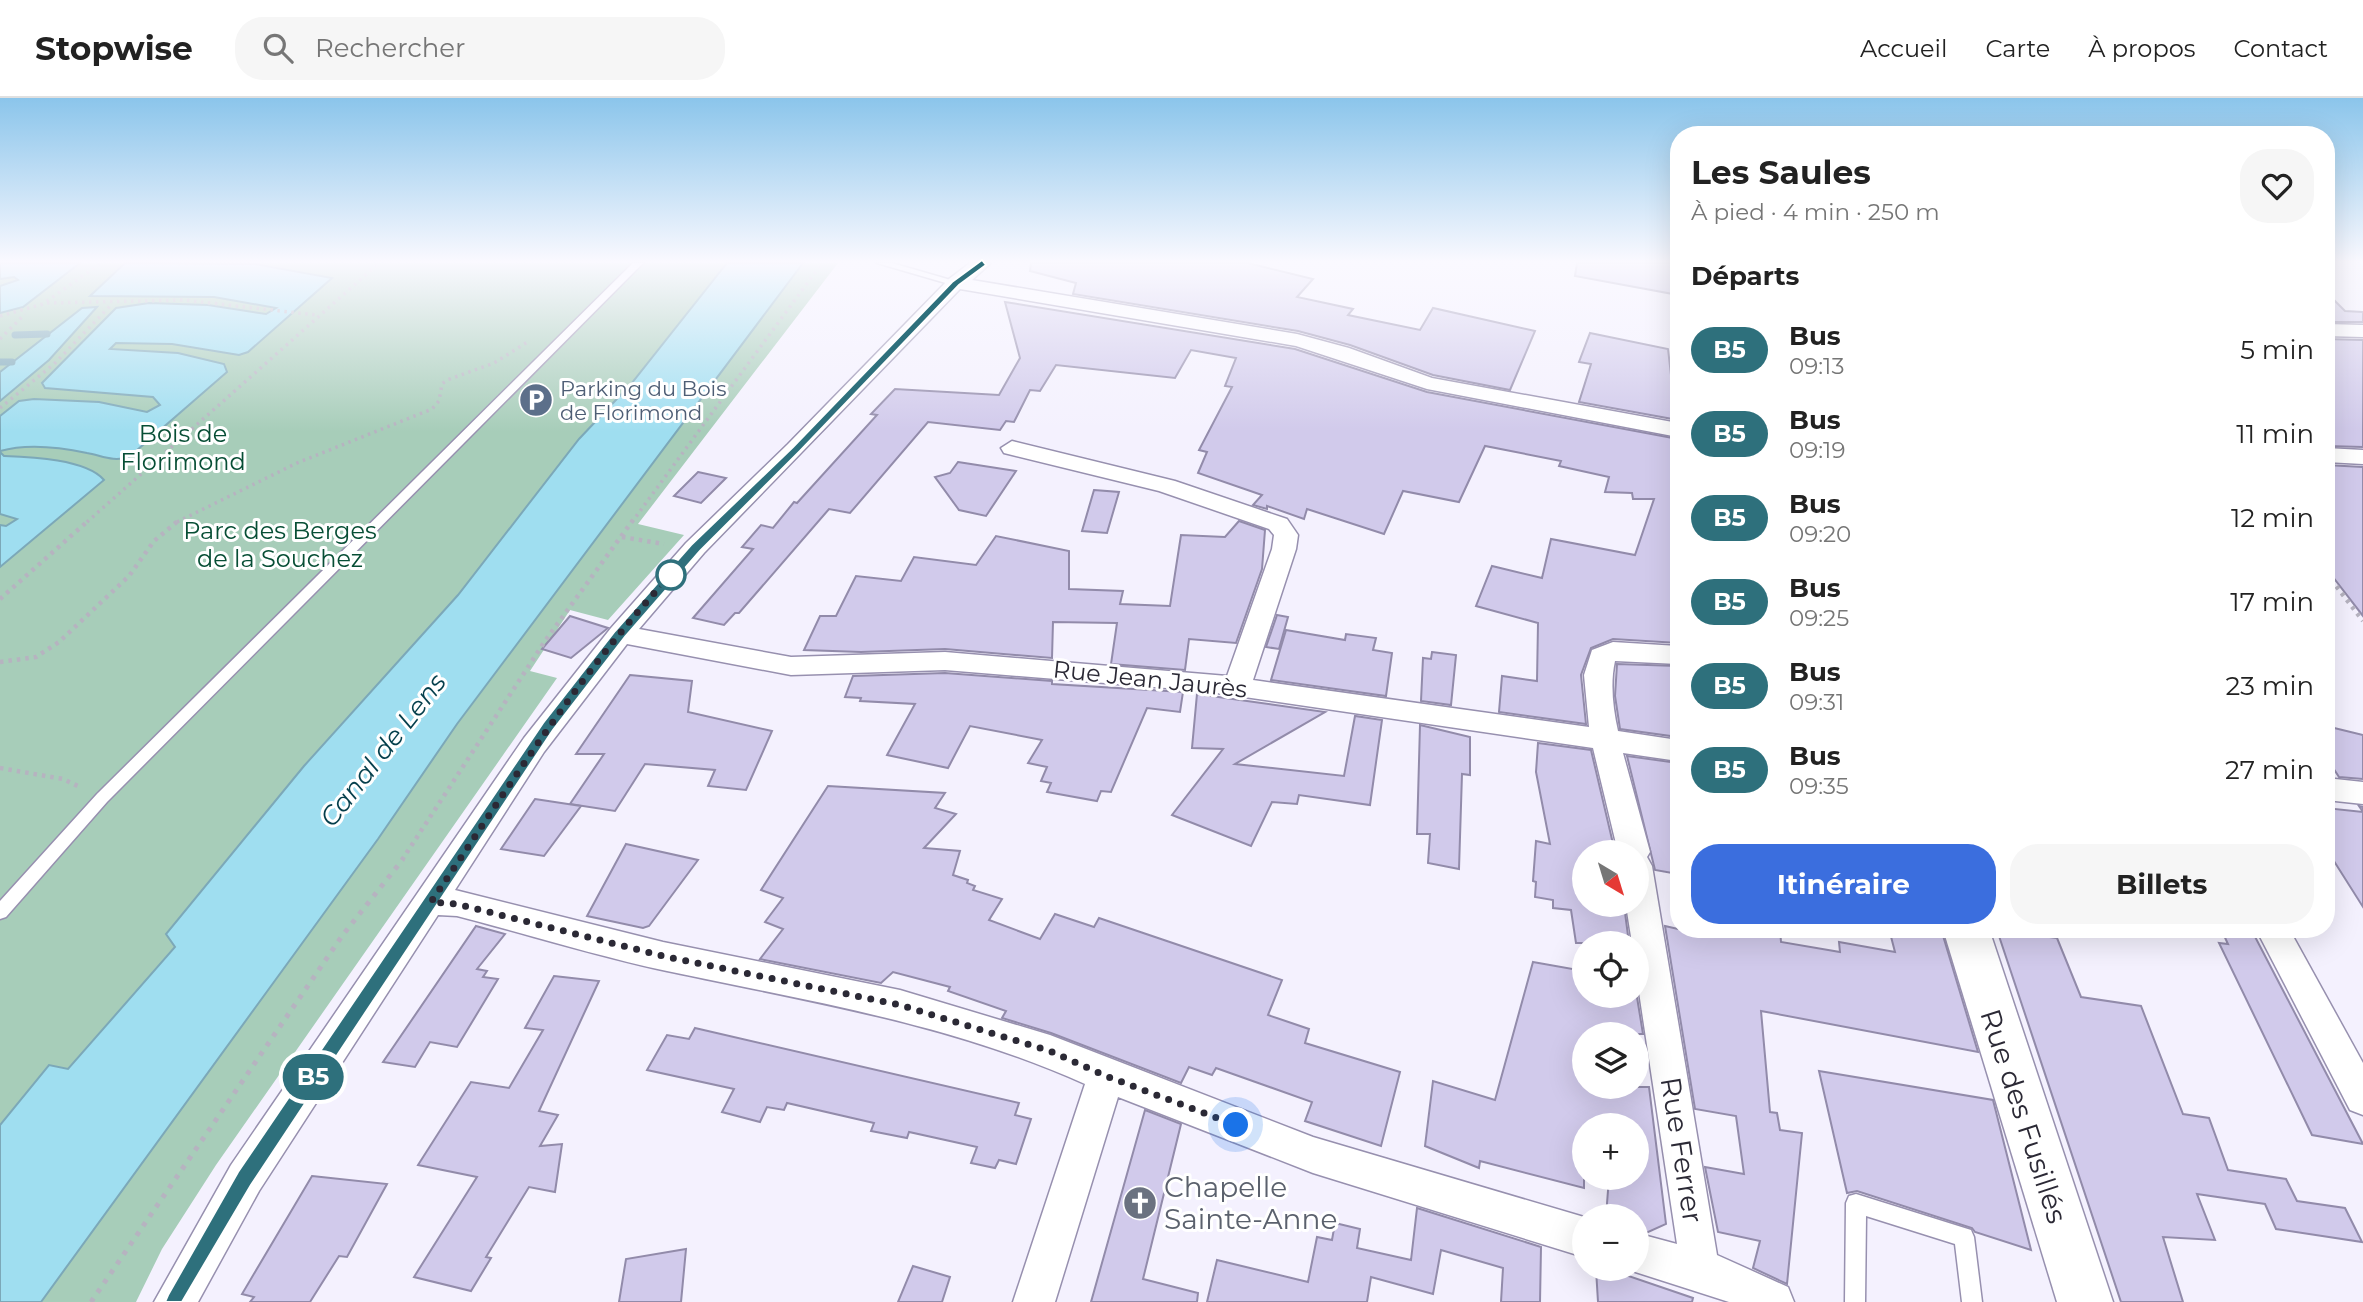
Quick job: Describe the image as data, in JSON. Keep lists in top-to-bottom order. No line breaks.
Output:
{"streets":{"main road":["Rue des Fusillés"],"street":["Rue Jean Jaurès","Rue Ferrer"]},"water":["Canal de Lens"],"parks":["Bois de Florimond","Parc des Berges de la Souchez"],"places":{"parking":["Parking du Bois de Florimond"],"church":["Chapelle Sainte-Anne"]},"lines":["bus line B5"],"north":"bottom right","page":{"header":"Stopwise","search":"Rechercher","nav":["Accueil","Carte","À propos","Contact"],"on_map":"B5","heading":[["Les Saules","À pied · 4 min · 250 m"],"Départs"],"list":[{"mark":"B5","name":"Bus","note":"09:13","value":"5 min"},{"mark":"B5","name":"Bus","note":"09:19","value":"11 min"},{"mark":"B5","name":"Bus","note":"09:20","value":"12 min"},{"mark":"B5","name":"Bus","note":"09:25","value":"17 min"},{"mark":"B5","name":"Bus","note":"09:31","value":"23 min"},{"mark":"B5","name":"Bus","note":"09:35","value":"27 min"}],"buttons":["Itinéraire","Billets"],"map_buttons":["+","−"]}}
